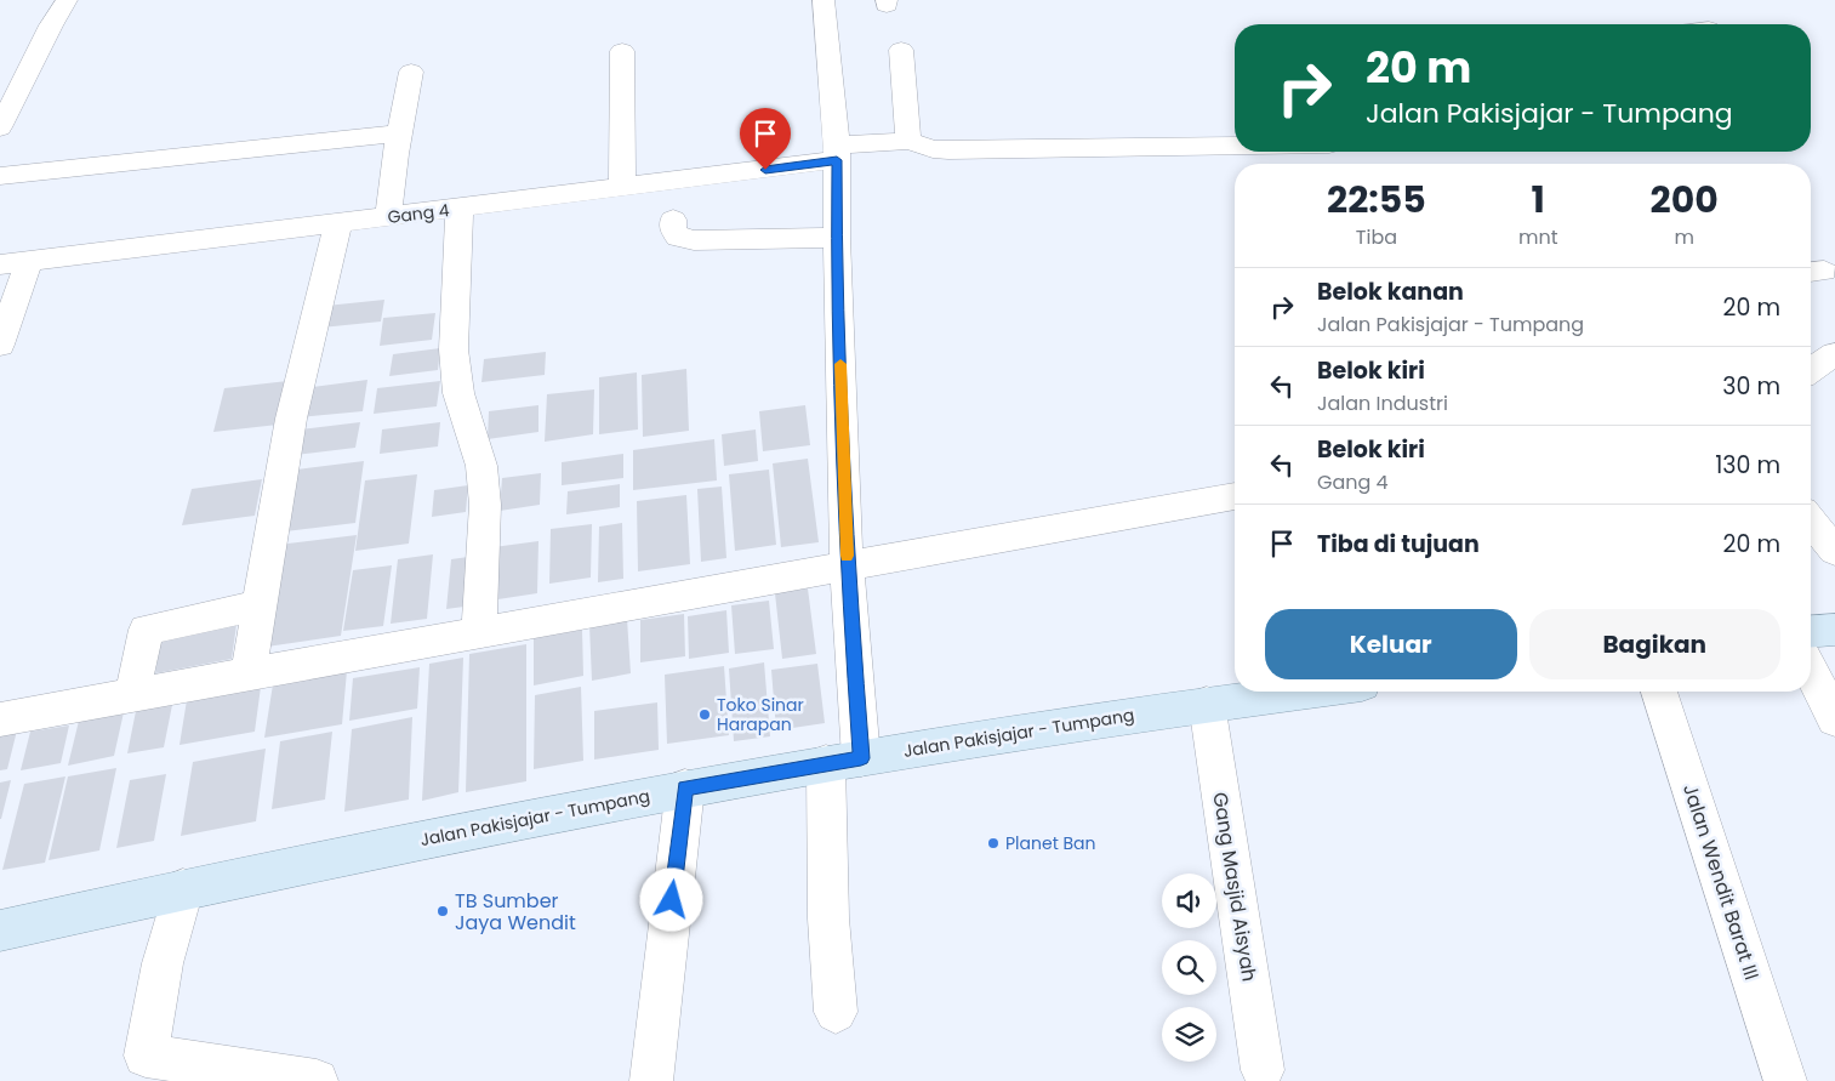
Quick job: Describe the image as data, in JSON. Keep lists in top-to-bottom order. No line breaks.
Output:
{"streets":{"main road":["Jalan Pakisjajar - Tumpang"],"street":["Gang 4","Jalan Wendit Barat III","Gang Masjid Aisyah"]},"crossings":[["Jalan Pakisjajar - Tumpang","Gang Masjid Aisyah"]],"places":["Toko Sinar Harapan","Planet Ban","TB Sumber Jaya Wendit"],"page":{"turn":["20 m","Jalan Pakisjajar - Tumpang"],"eta":["22:55","Tiba","1","mnt","200","m"],"list":[{"name":"Belok kanan","note":"Jalan Pakisjajar - Tumpang","value":"20 m"},{"name":"Belok kiri","note":"Jalan Industri","value":"30 m"},{"name":"Belok kiri","note":"Gang 4","value":"130 m"},{"name":"Tiba di tujuan","value":"20 m"}],"buttons":["Keluar","Bagikan"]}}
